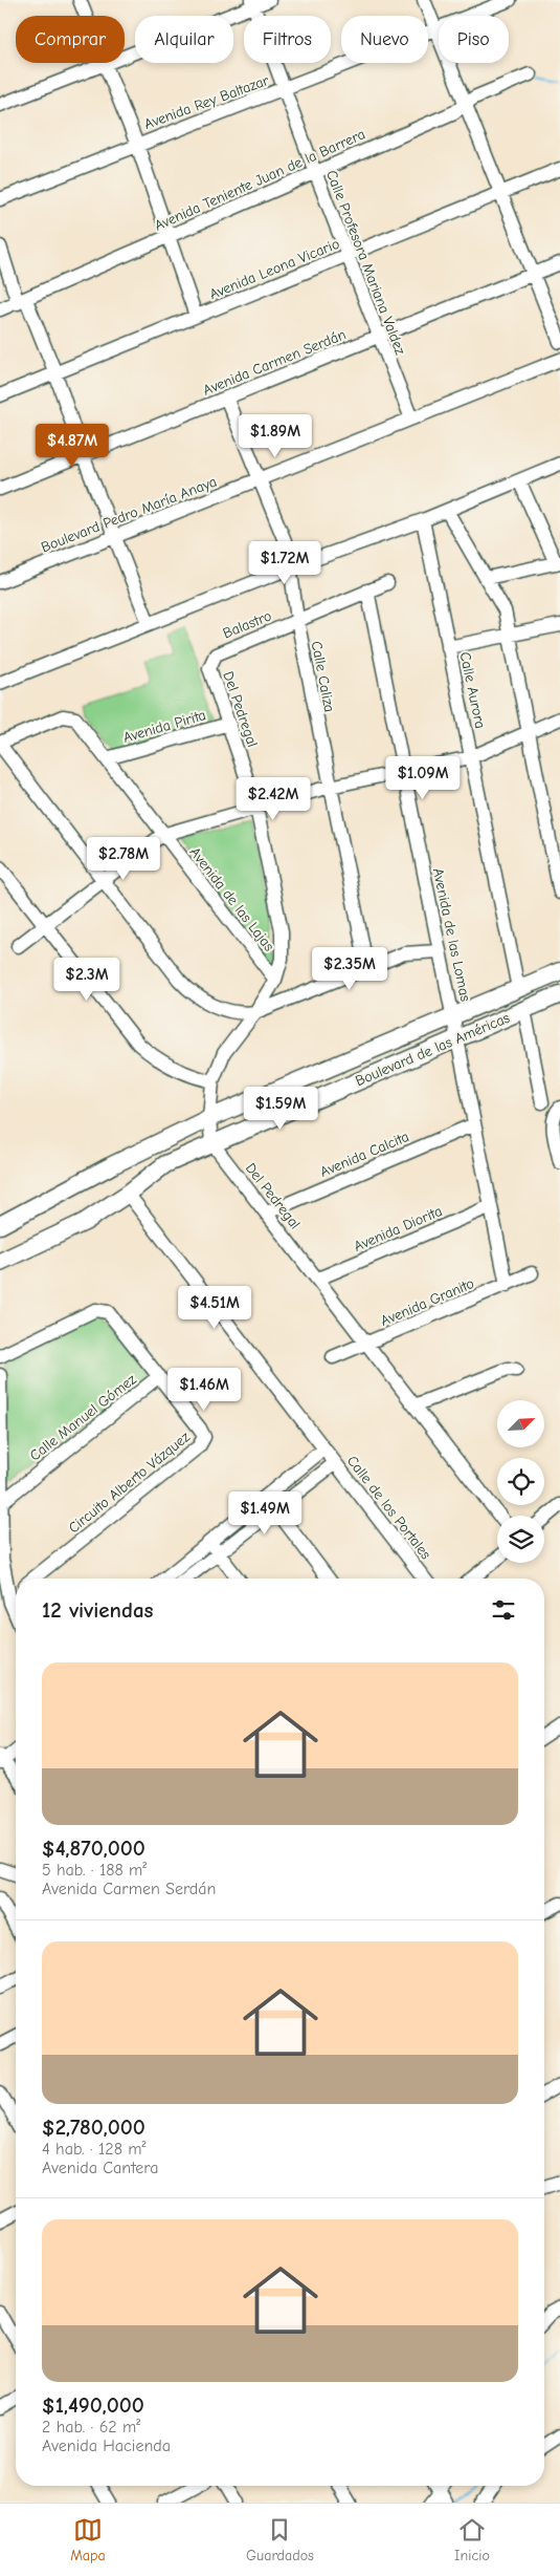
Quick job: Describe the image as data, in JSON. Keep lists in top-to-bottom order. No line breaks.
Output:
{"streets":{"main road":["Boulevard de las Américas"],"street":["Avenida Rey Baltazar","Avenida Teniente Juan de la Barrera","Calle Profesora Mariana Valdez","Avenida Leona Vicario","Avenida Carmen Serdán","Boulevard Pedro María Anaya","Balastro","Calle Caliza","Calle Aurora","Del Pedregal","Avenida Pirita","Avenida de las Lajas","Avenida de las Lomas","Avenida Calcita","Avenida Diorita","Avenida Granito","Calle Manuel Gómez","Circuito Alberto Vázquez","Calle de los Portales"]},"crossings":[["Avenida Rey Baltazar","Calle Profesora Mariana Valdez"],["Avenida Teniente Juan de la Barrera","Calle Profesora Mariana Valdez"],["Calle Profesora Mariana Valdez","Avenida Leona Vicario"],["Calle Profesora Mariana Valdez","Avenida Carmen Serdán"],["Calle Profesora Mariana Valdez","Boulevard Pedro María Anaya"],["Avenida Carmen Serdán","Calle Caliza"],["Boulevard Pedro María Anaya","Calle Caliza"],["Balastro","Calle Caliza"],["Balastro","Del Pedregal"],["Balastro","Avenida de las Lomas"],["Calle Aurora","Boulevard de las Américas"],["Del Pedregal","Avenida Pirita"],["Del Pedregal","Avenida de las Lajas"],["Del Pedregal","Boulevard de las Américas"],["Del Pedregal","Avenida Calcita"],["Del Pedregal","Avenida Diorita"],["Del Pedregal","Avenida Granito"],["Avenida Pirita","Avenida de las Lajas"],["Avenida de las Lomas","Boulevard de las Américas"],["Avenida de las Lomas","Avenida Calcita"],["Avenida de las Lomas","Avenida Diorita"],["Avenida de las Lomas","Avenida Granito"],["Boulevard de las Américas","Calle de los Portales"],["Calle Manuel Gómez","Circuito Alberto Vázquez"]],"north":"top right","page":{"chip":["Comprar","Alquilar","Filtros","Nuevo","Piso"],"price":["$1.89M","$4.87M","$1.72M","$1.09M","$2.42M","$2.78M","$2.35M","$2.3M","$1.59M","$4.51M","$1.46M","$1.49M"],"heading":"12 viviendas","list":[{"name":"$4,870,000","note":"5 hab. · 188 m² · Avenida Carmen Serdán"},{"name":"$2,780,000","note":"4 hab. · 128 m² · Avenida Cantera"},{"name":"$1,490,000","note":"2 hab. · 62 m² · Avenida Hacienda"}],"tabs":["Mapa","Guardados","Inicio"]}}
